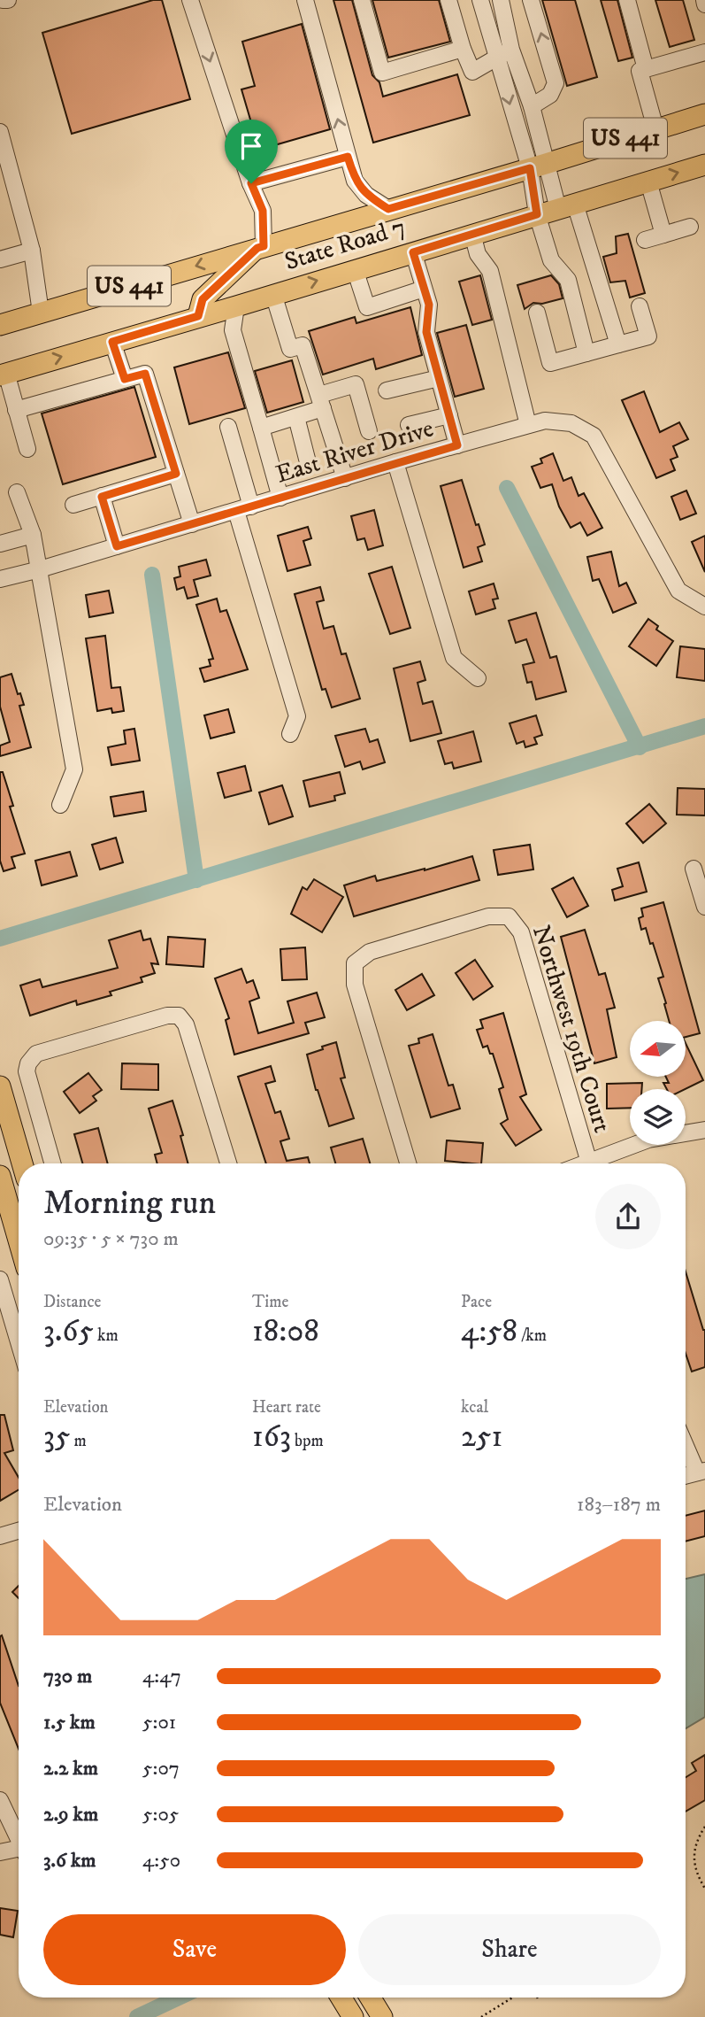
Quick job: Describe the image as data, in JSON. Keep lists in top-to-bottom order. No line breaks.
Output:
{"streets":{"main road":["US 441","State Road 7"],"street":["East River Drive","Northwest 19th Court"]},"north":"left","page":{"heading":["Morning run","09:35 · 5 × 730 m"],"stats":[["Distance","3.65 km"],["Time","18:08"],["Pace","4:58 /km"],["Elevation","35 m"],["Heart rate","163 bpm"],["kcal","251"]],"chart":["Elevation","183–187 m"],"list":[{"name":"730 m","note":"4:47"},{"name":"1.5 km","note":"5:01"},{"name":"2.2 km","note":"5:07"},{"name":"2.9 km","note":"5:05"},{"name":"3.6 km","note":"4:50"}],"buttons":["Save","Share"]}}
